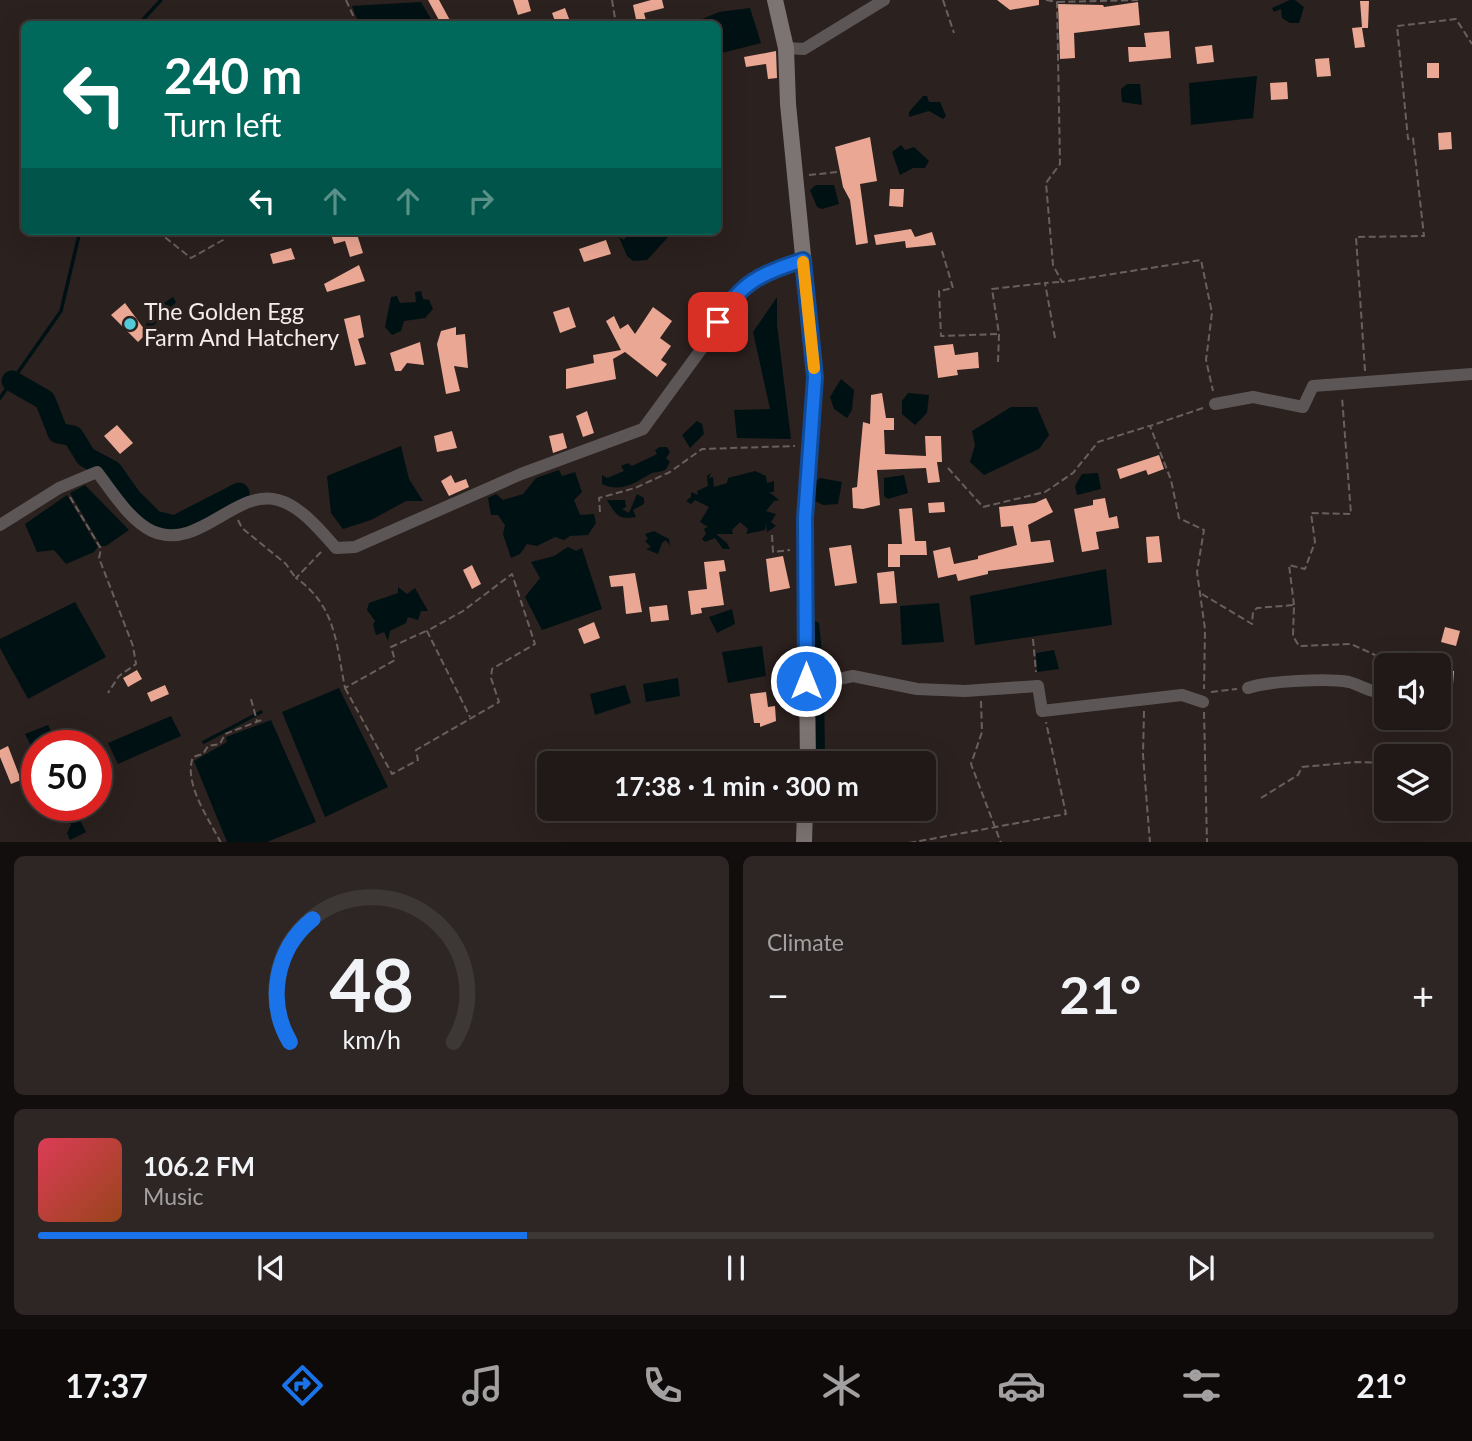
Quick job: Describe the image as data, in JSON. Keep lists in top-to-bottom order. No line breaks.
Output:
{"places":["The Golden Egg Farm And Hatchery"],"page":{"turn":["240 m","Turn left"],"limit":"50","trip":"17:38 · 1 min · 300 m","tile":"Climate","heat":["−","21°","+"],"song":["106.2 FM","Music"],"tabs":["17:37","21°"],"gauge":["48","km/h"]}}
